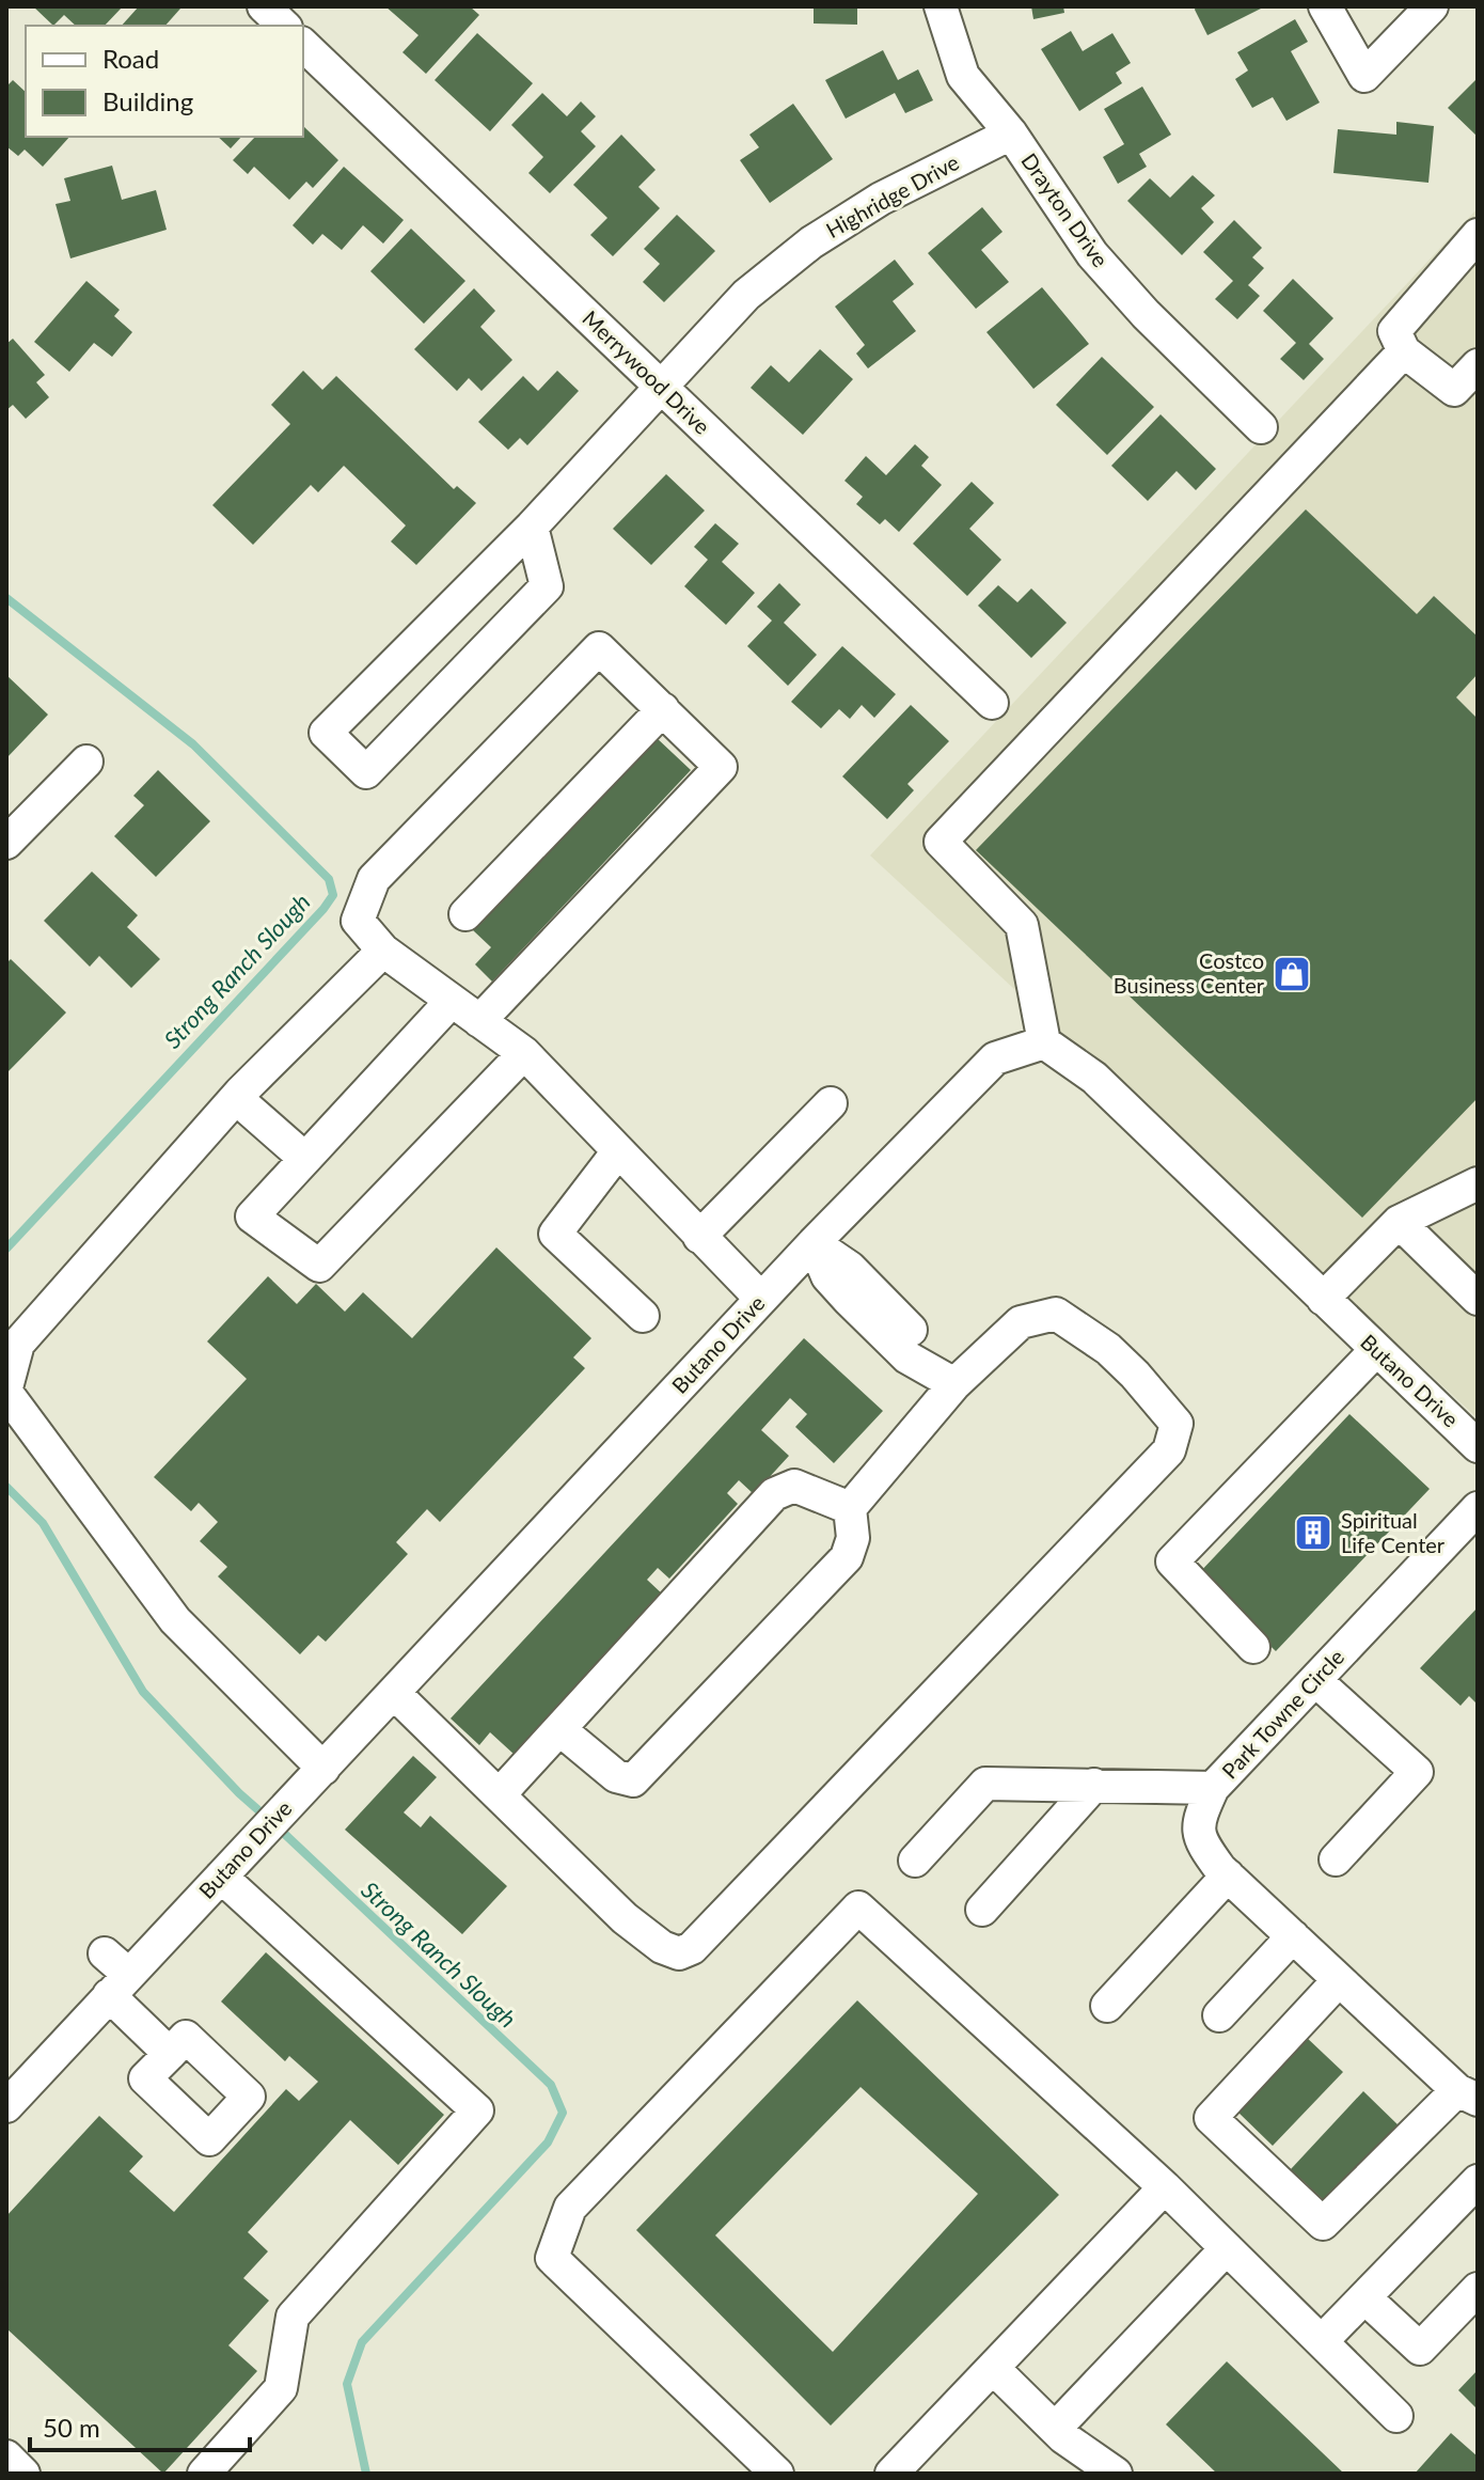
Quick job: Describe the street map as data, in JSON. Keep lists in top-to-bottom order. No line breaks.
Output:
{"streets":{"street":["Highridge Drive","Drayton Drive","Merrywood Drive","Butano Drive","Park Towne Circle"]},"crossings":[["Highridge Drive","Drayton Drive"],["Highridge Drive","Merrywood Drive"]],"water":["Strong Ranch Slough"],"places":{"shop":["Costco Business Center"],"building":["Spiritual Life Center"]},"legend":["Road","Building"],"scale_bar":"50 m"}
